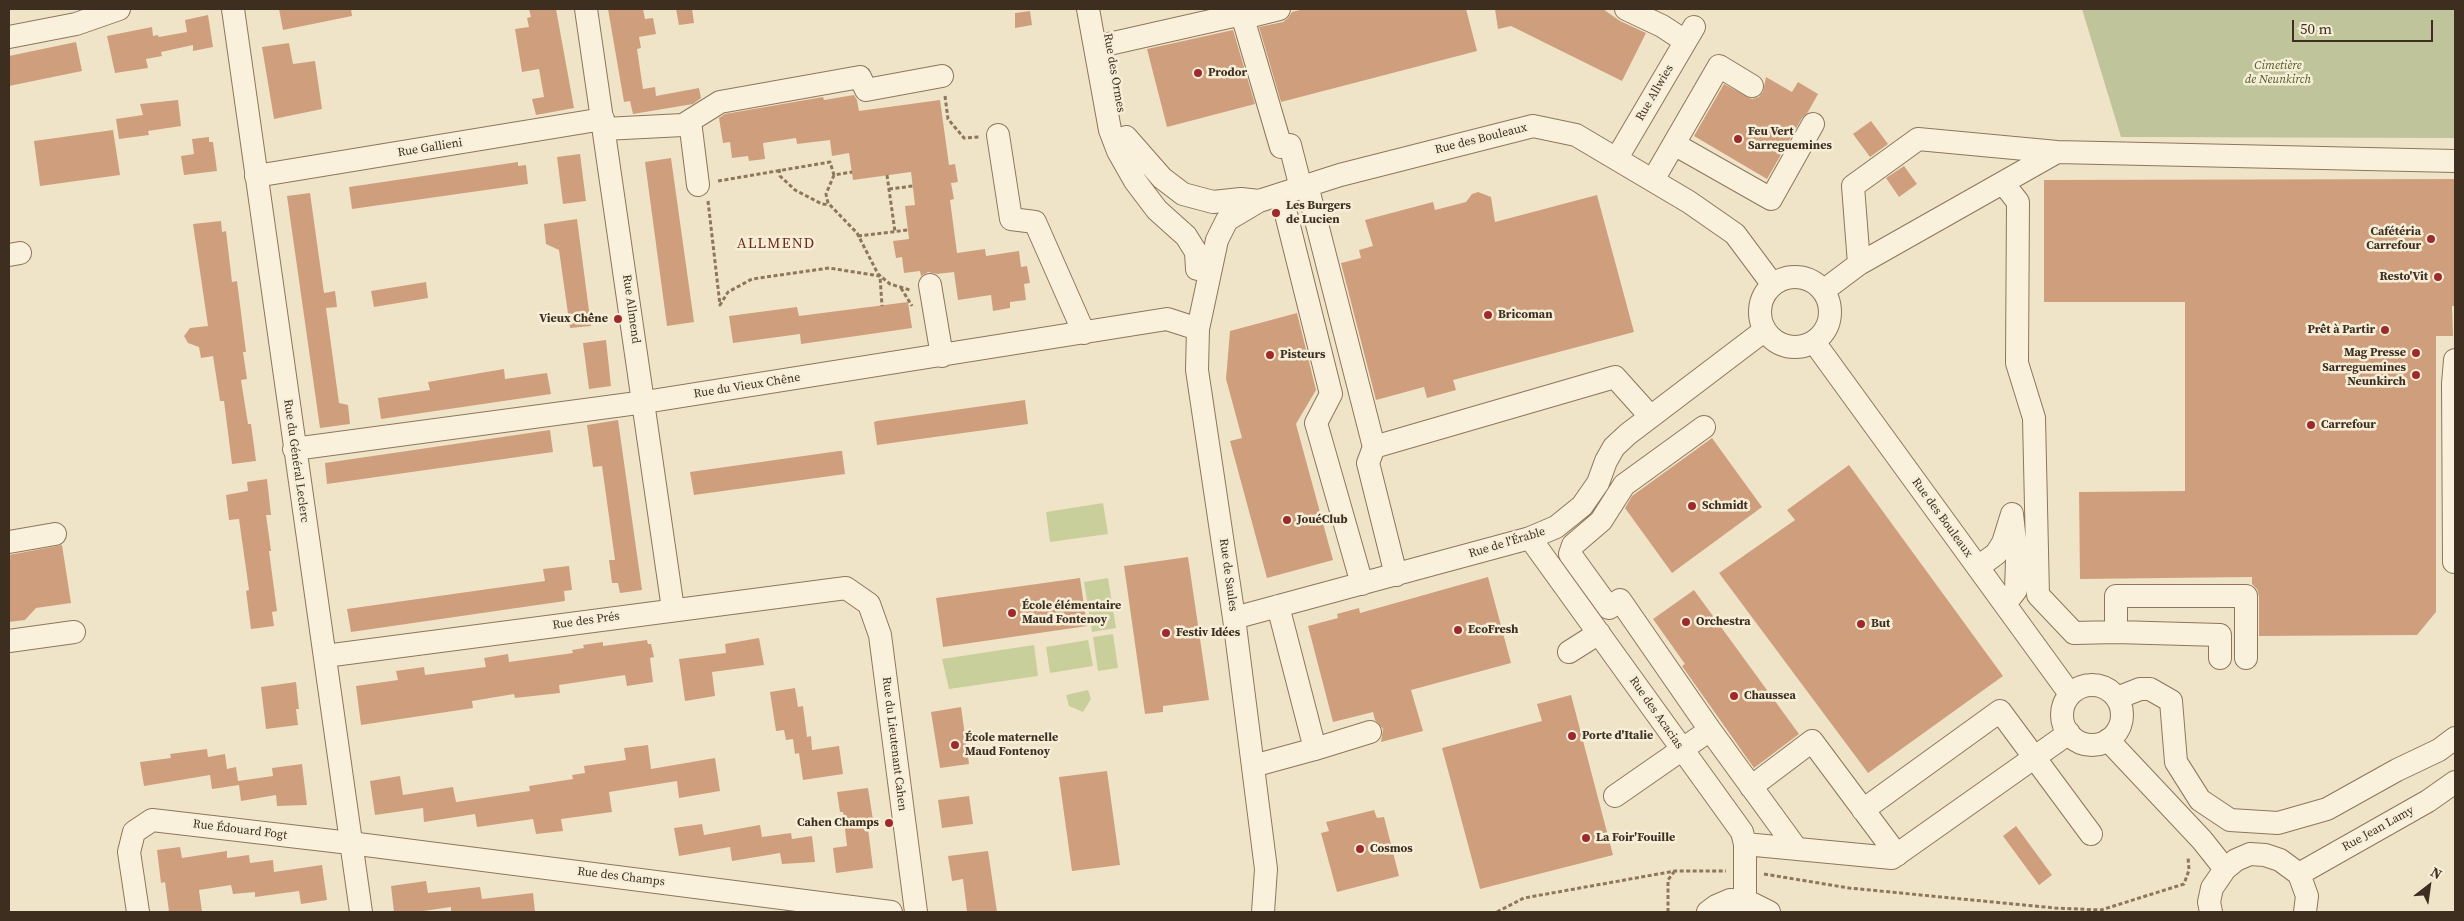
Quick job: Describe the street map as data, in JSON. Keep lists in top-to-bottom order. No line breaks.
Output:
{"streets":{"street":["Rue des Ormes","Rue Allwies","Rue des Bouleaux","Rue Gallieni","Rue Allmend","Rue du Vieux Chêne","Rue du Général Leclerc","Rue de l'Érable","Rue de Saules","Rue des Prés","Rue des Acacias","Rue du Lieutenant Cahen","Rue Jean Lamy","Rue Édouard Fogt","Rue des Champs"]},"crossings":[["Rue des Ormes","Rue des Bouleaux"],["Rue des Ormes","Rue de Saules"],["Rue Allwies","Rue des Bouleaux"],["Rue des Bouleaux","Rue de l'Érable"],["Rue des Bouleaux","Rue de Saules"],["Rue Gallieni","Rue Allmend"],["Rue Gallieni","Rue du Général Leclerc"],["Rue Allmend","Rue du Vieux Chêne"],["Rue Allmend","Rue des Prés"],["Rue du Vieux Chêne","Rue du Général Leclerc"],["Rue du Vieux Chêne","Rue de Saules"],["Rue du Général Leclerc","Rue des Prés"],["Rue du Général Leclerc","Rue Édouard Fogt"],["Rue du Général Leclerc","Rue des Champs"],["Rue de l'Érable","Rue de Saules"],["Rue de l'Érable","Rue des Acacias"],["Rue des Prés","Rue du Lieutenant Cahen"],["Rue Édouard Fogt","Rue des Champs"]],"districts":["ALLMEND"],"parks":["Cimetière de Neunkirch"],"places":["Prodor","Feu Vert Sarreguemines","Les Burgers de Lucien","Cafétéria Carrefour","Resto'Vit","Bricoman","Vieux Chêne","Prêt à Partir","Mag Presse","Pisteurs","Sarreguemines Neunkirch","Carrefour","Schmidt","JouéClub","École élémentaire Maud Fontenoy","Orchestra","But","EcoFresh","Festiv Idées","Chaussea","Porte d'Italie","École maternelle Maud Fontenoy","Cahen Champs","La Foir'Fouille","Cosmos"],"scale_bar":"50 m","north":"top right"}
